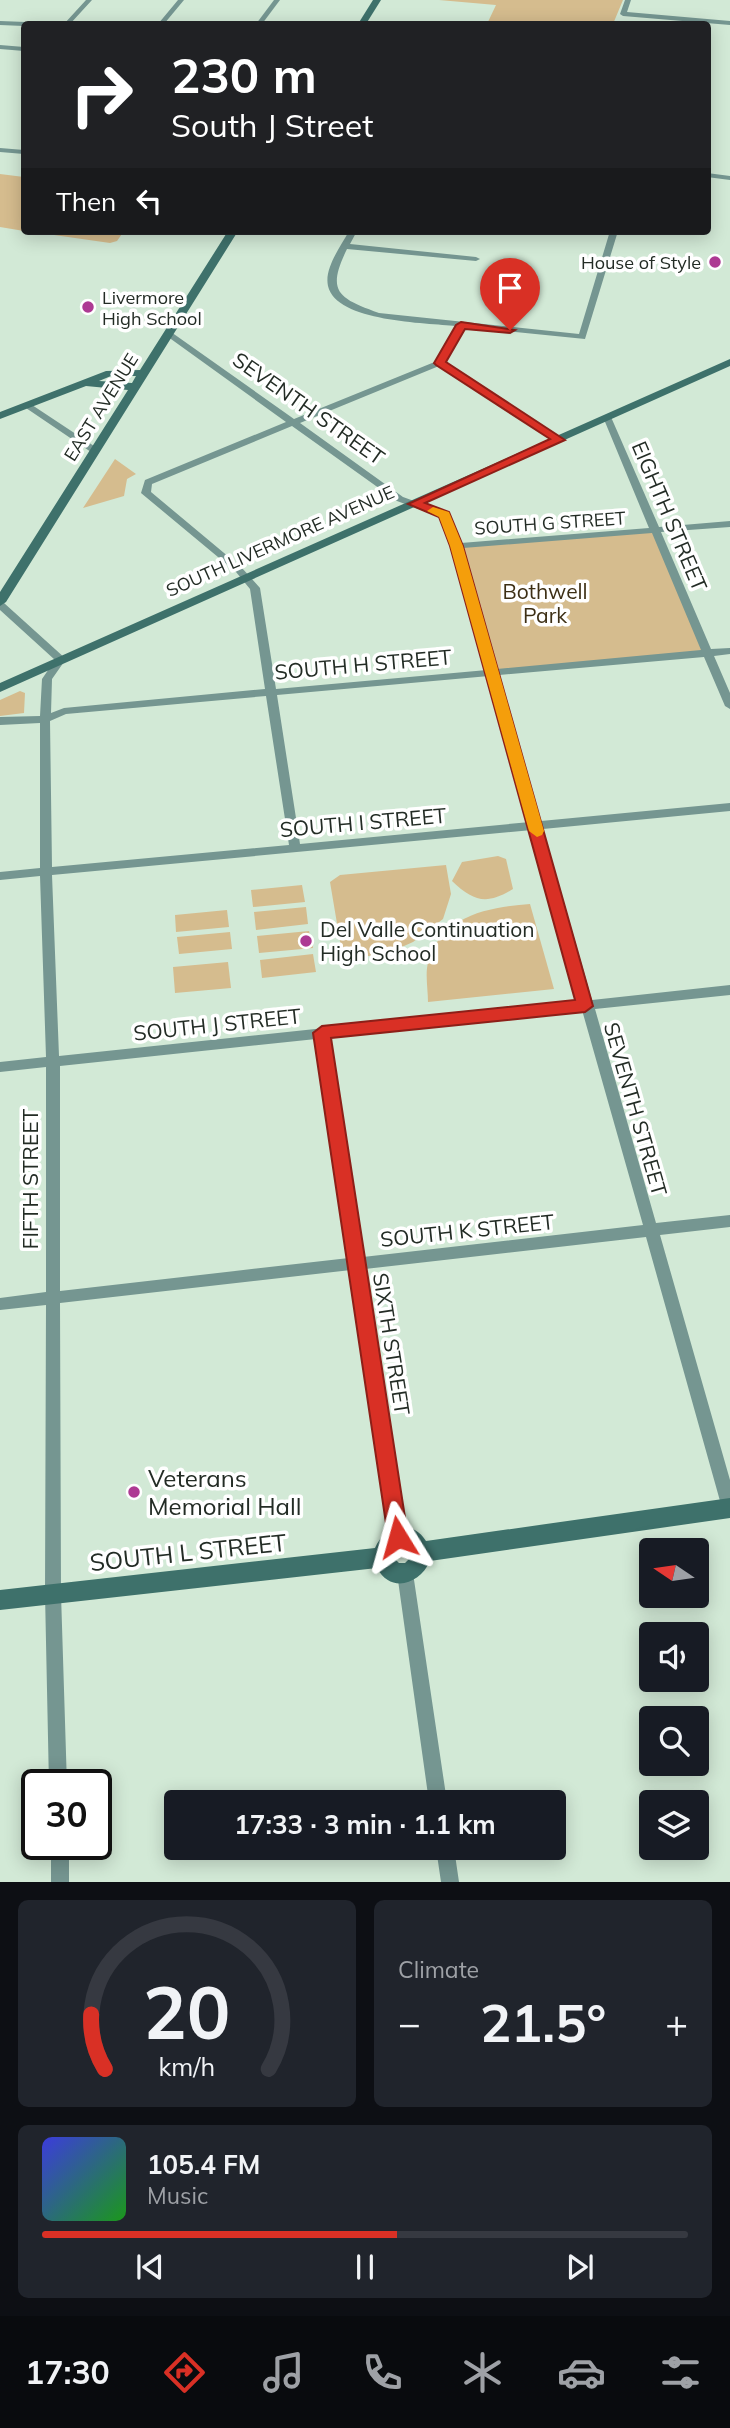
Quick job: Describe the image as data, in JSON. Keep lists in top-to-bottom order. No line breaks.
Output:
{"streets":{"main road":["EAST AVENUE","SOUTH LIVERMORE AVENUE","SOUTH L STREET"],"street":["SEVENTH STREET","EIGHTH STREET","SOUTH G STREET","SOUTH H STREET","SOUTH I STREET","SOUTH J STREET","FIFTH STREET","SOUTH K STREET","SIXTH STREET"]},"crossings":[["EAST AVENUE","SEVENTH STREET"],["SEVENTH STREET","SOUTH G STREET"],["SEVENTH STREET","SOUTH LIVERMORE AVENUE"],["SEVENTH STREET","SOUTH H STREET"],["SEVENTH STREET","SOUTH I STREET"],["SEVENTH STREET","SOUTH J STREET"],["SEVENTH STREET","SOUTH K STREET"],["EIGHTH STREET","SOUTH G STREET"],["EIGHTH STREET","SOUTH LIVERMORE AVENUE"],["EIGHTH STREET","SOUTH H STREET"],["SOUTH LIVERMORE AVENUE","FIFTH STREET"],["SOUTH H STREET","FIFTH STREET"],["SOUTH I STREET","FIFTH STREET"],["SOUTH J STREET","FIFTH STREET"],["SOUTH J STREET","SIXTH STREET"],["FIFTH STREET","SOUTH K STREET"],["FIFTH STREET","SOUTH L STREET"],["SOUTH K STREET","SIXTH STREET"],["SIXTH STREET","SOUTH L STREET"]],"parks":["Bothwell Park"],"places":["House of Style","Livermore High School","Del Valle Continuation High School","Veterans Memorial Hall"],"north":"left","page":{"turn":["230 m","South J Street"],"then":"Then","limit":"30","trip":"17:33 · 3 min · 1.1 km","tile":"Climate","heat":["−","21.5°","+"],"song":["105.4 FM","Music"],"tabs":"17:30","gauge":["20","km/h"]}}
